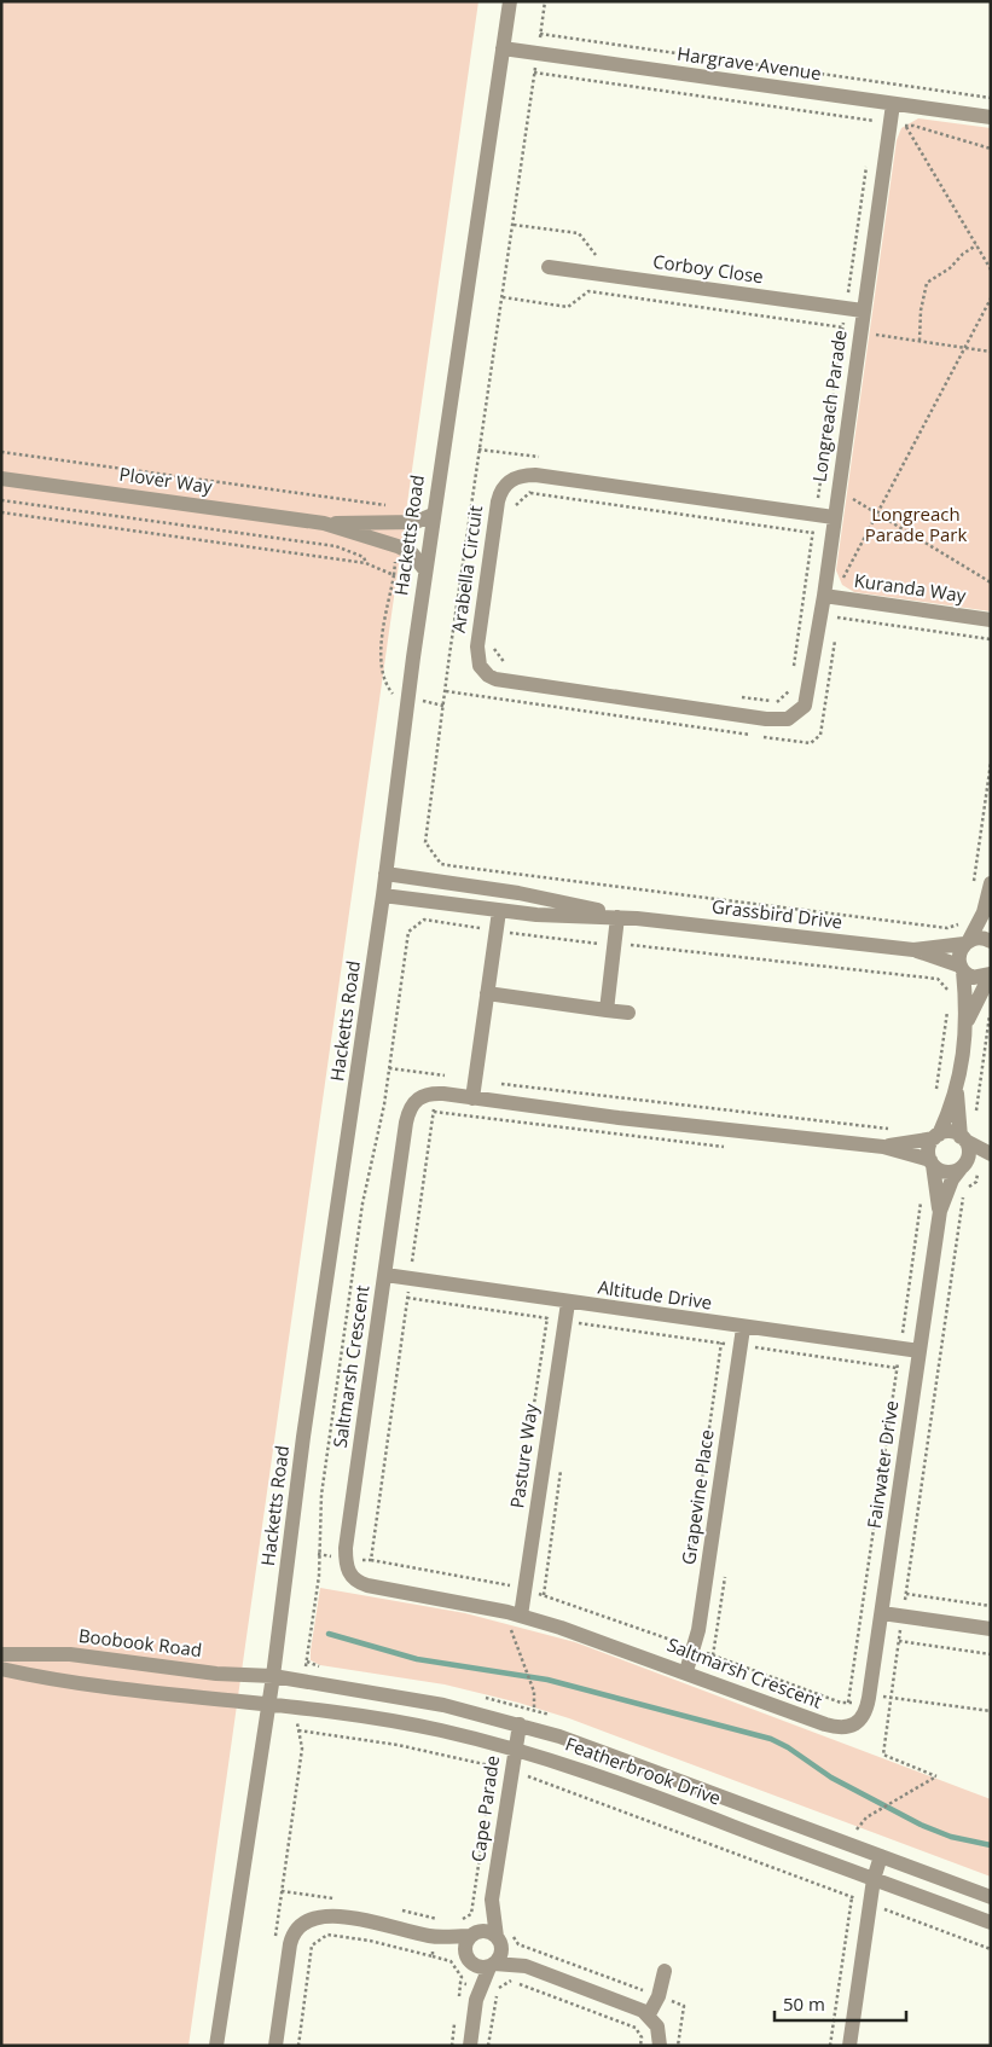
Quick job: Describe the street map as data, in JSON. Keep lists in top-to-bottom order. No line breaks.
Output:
{"streets":{"street":["Hargrave Avenue","Corboy Close","Longreach Parade","Plover Way","Hacketts Road","Arabella Circuit","Kuranda Way","Grassbird Drive","Altitude Drive","Saltmarsh Crescent","Pasture Way","Fairwater Drive","Grapevine Place","Boobook Road","Featherbrook Drive","Cape Parade"]},"crossings":[["Hargrave Avenue","Longreach Parade"],["Hargrave Avenue","Hacketts Road"],["Corboy Close","Longreach Parade"],["Longreach Parade","Arabella Circuit"],["Longreach Parade","Kuranda Way"],["Plover Way","Hacketts Road"],["Hacketts Road","Grassbird Drive"],["Hacketts Road","Boobook Road"],["Hacketts Road","Featherbrook Drive"],["Altitude Drive","Saltmarsh Crescent"],["Altitude Drive","Pasture Way"],["Altitude Drive","Fairwater Drive"],["Altitude Drive","Grapevine Place"],["Saltmarsh Crescent","Pasture Way"],["Saltmarsh Crescent","Fairwater Drive"],["Saltmarsh Crescent","Grapevine Place"],["Boobook Road","Featherbrook Drive"],["Featherbrook Drive","Cape Parade"]],"parks":["Longreach Parade Park"],"scale_bar":"50 m"}
